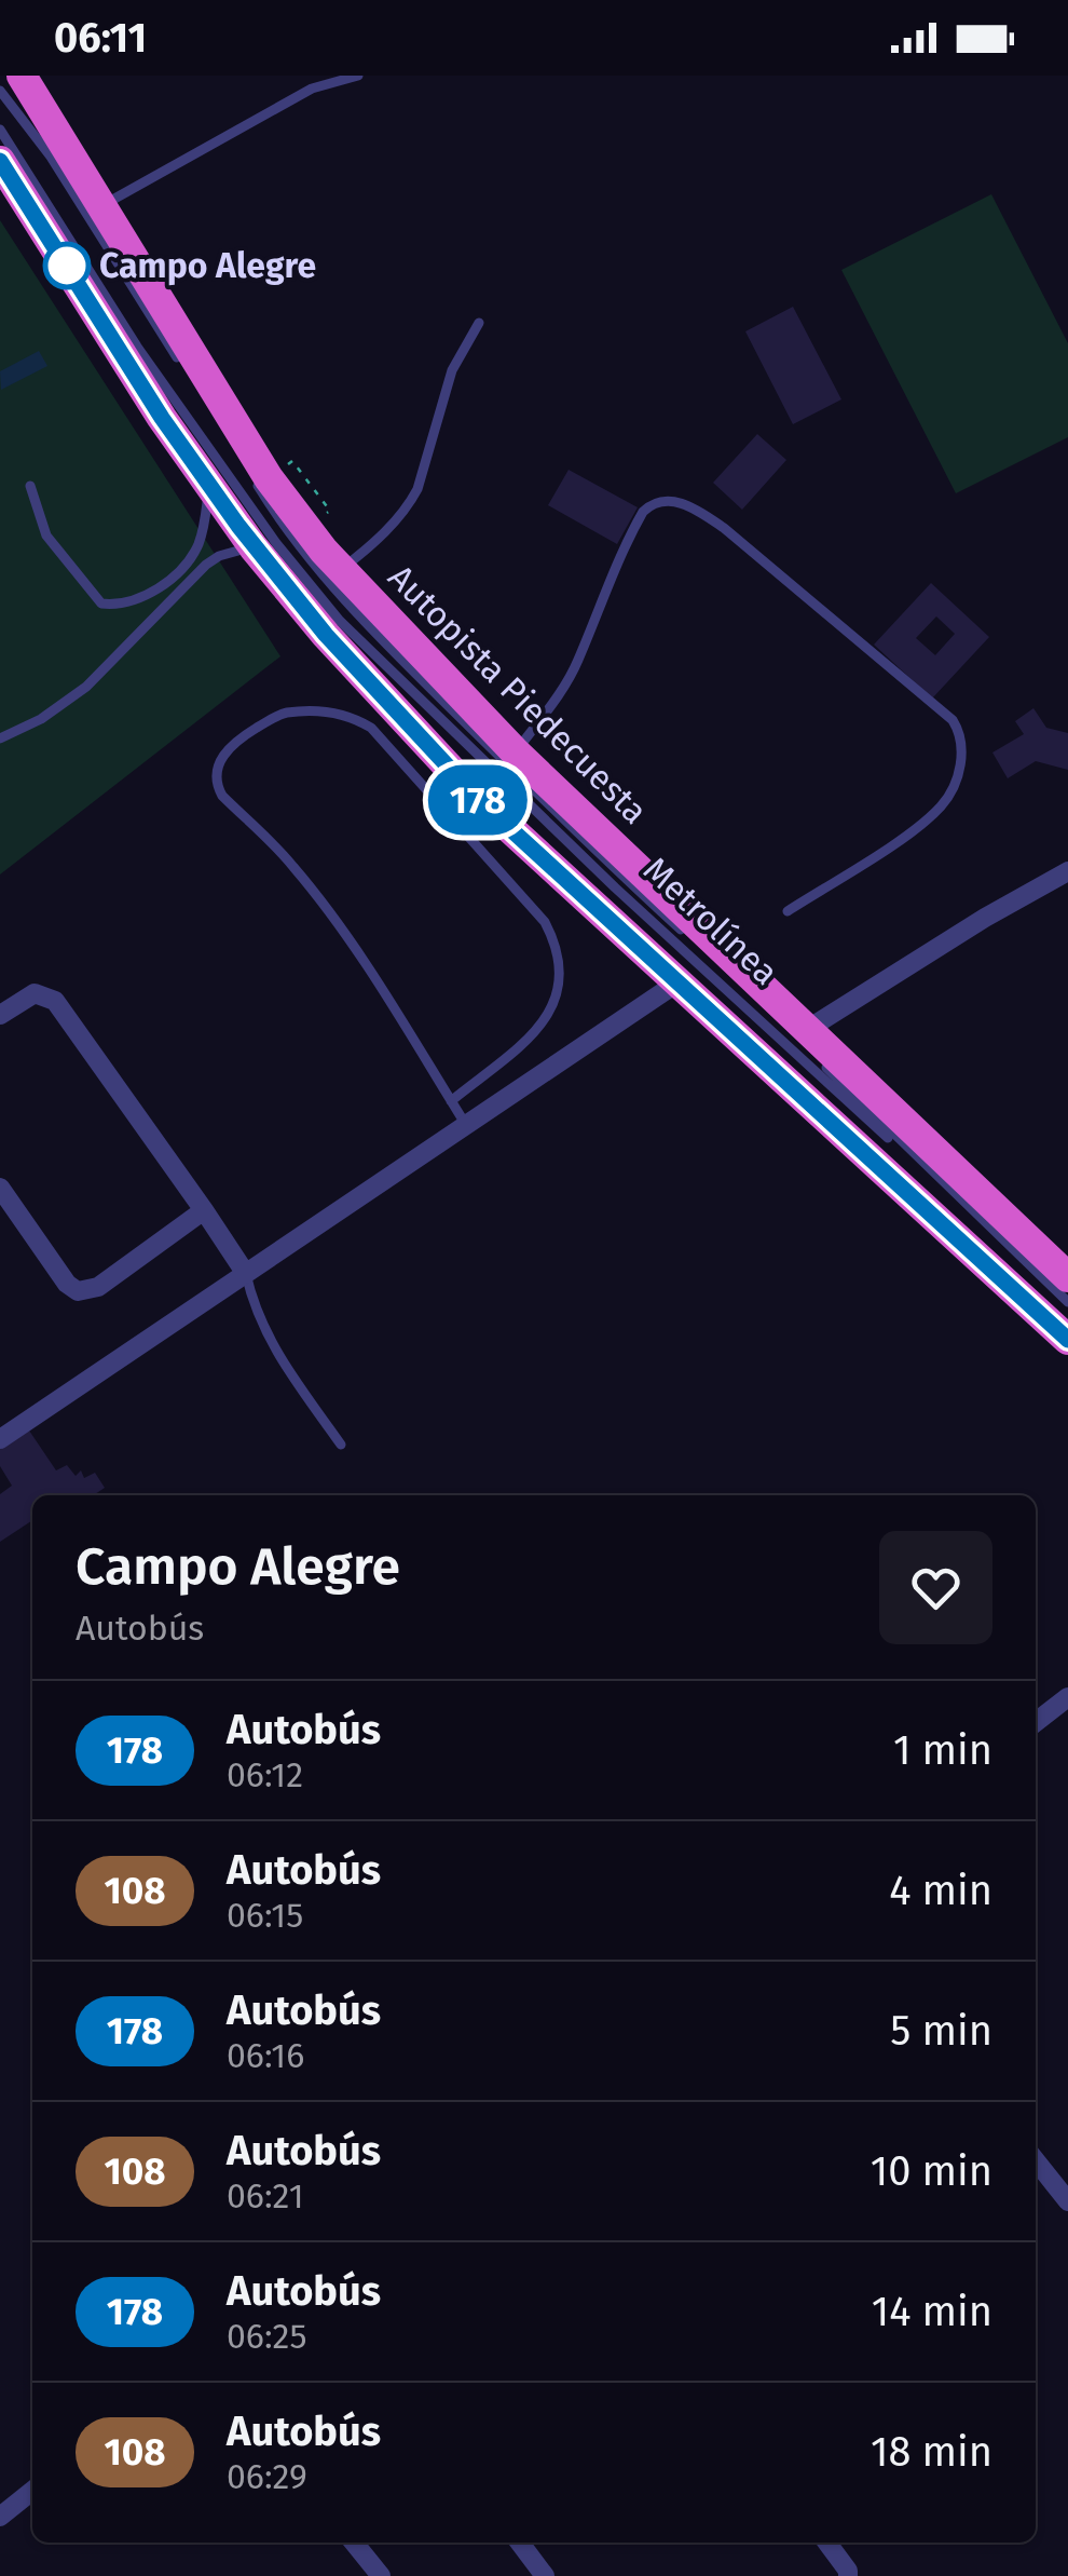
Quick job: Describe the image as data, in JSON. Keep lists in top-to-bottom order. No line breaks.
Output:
{"streets":{"highway":["Autopista Piedecuesta"],"lane":["Metrolínea"]},"places":["Campo Alegre"],"lines":["bus line 178"],"page":{"status":"06:11","on_map":"178","heading":["Campo Alegre","Autobús"],"list":[{"mark":"178","name":"Autobús","note":"06:12","value":"1 min"},{"mark":"108","name":"Autobús","note":"06:15","value":"4 min"},{"mark":"178","name":"Autobús","note":"06:16","value":"5 min"},{"mark":"108","name":"Autobús","note":"06:21","value":"10 min"},{"mark":"178","name":"Autobús","note":"06:25","value":"14 min"},{"mark":"108","name":"Autobús","note":"06:29","value":"18 min"}]}}
